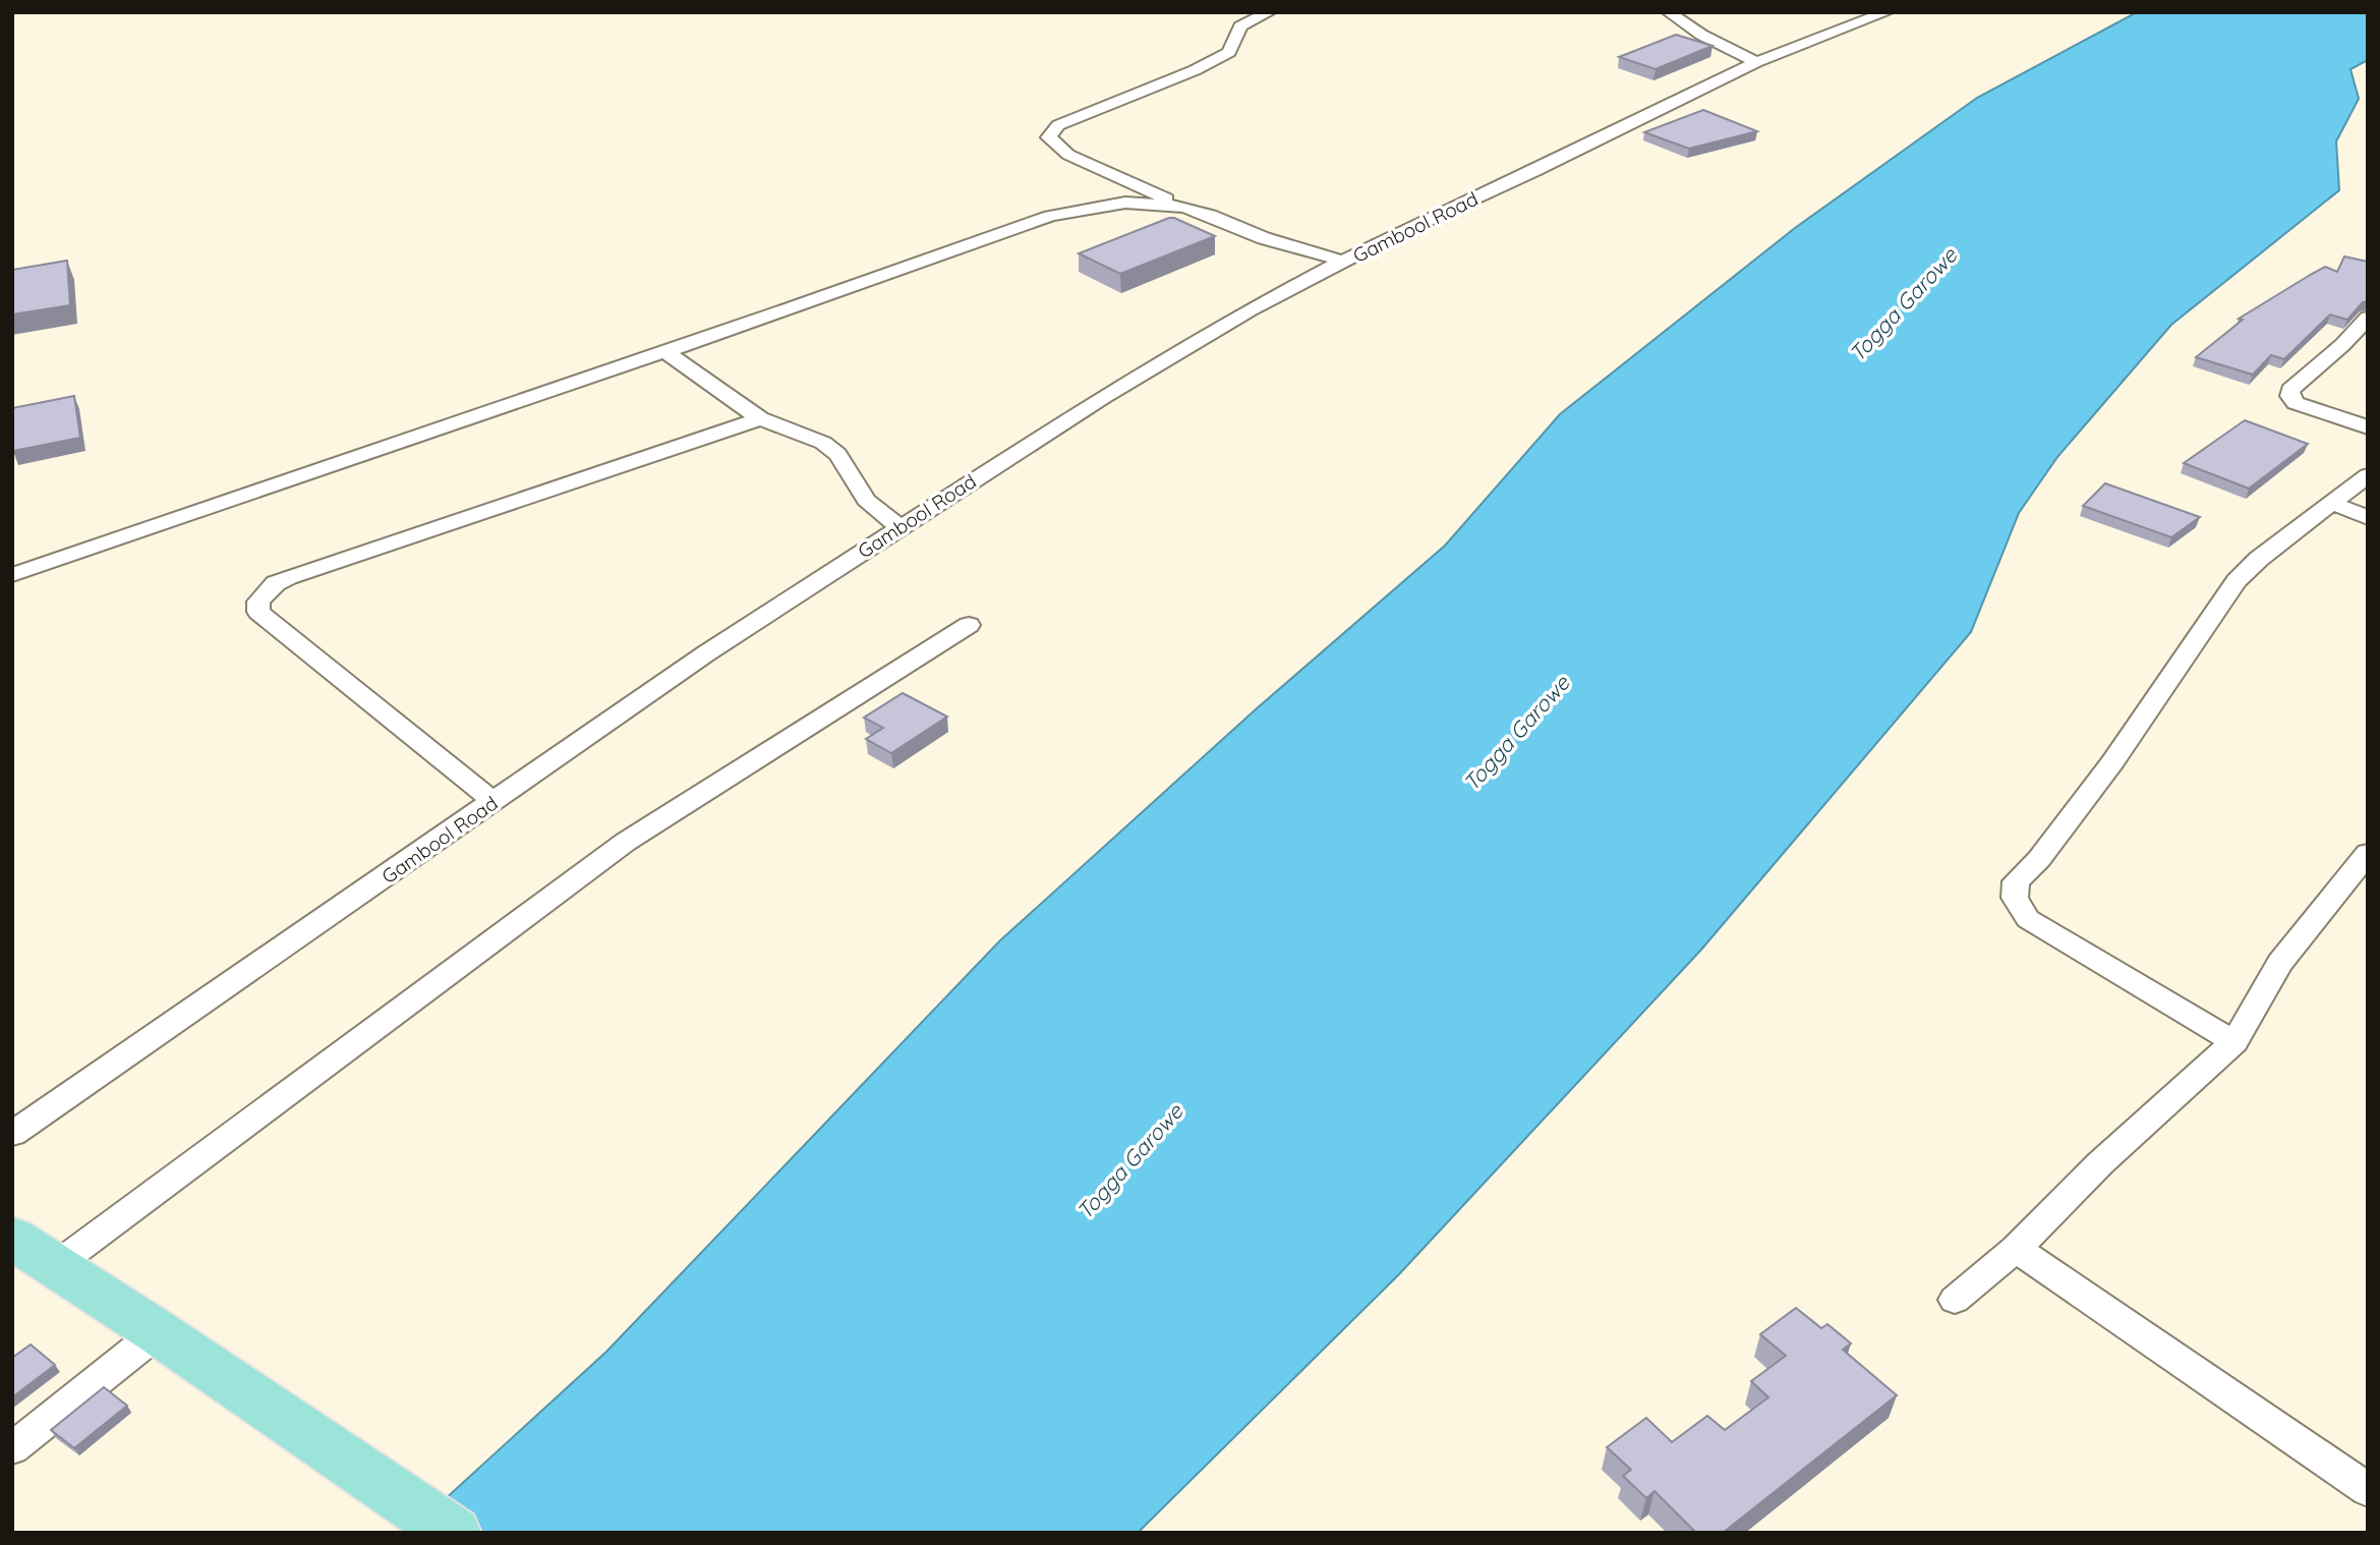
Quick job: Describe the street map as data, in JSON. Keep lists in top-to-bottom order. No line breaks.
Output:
{"streets":{"street":["Gambool Road"]},"water":["Togga Garowe"]}
